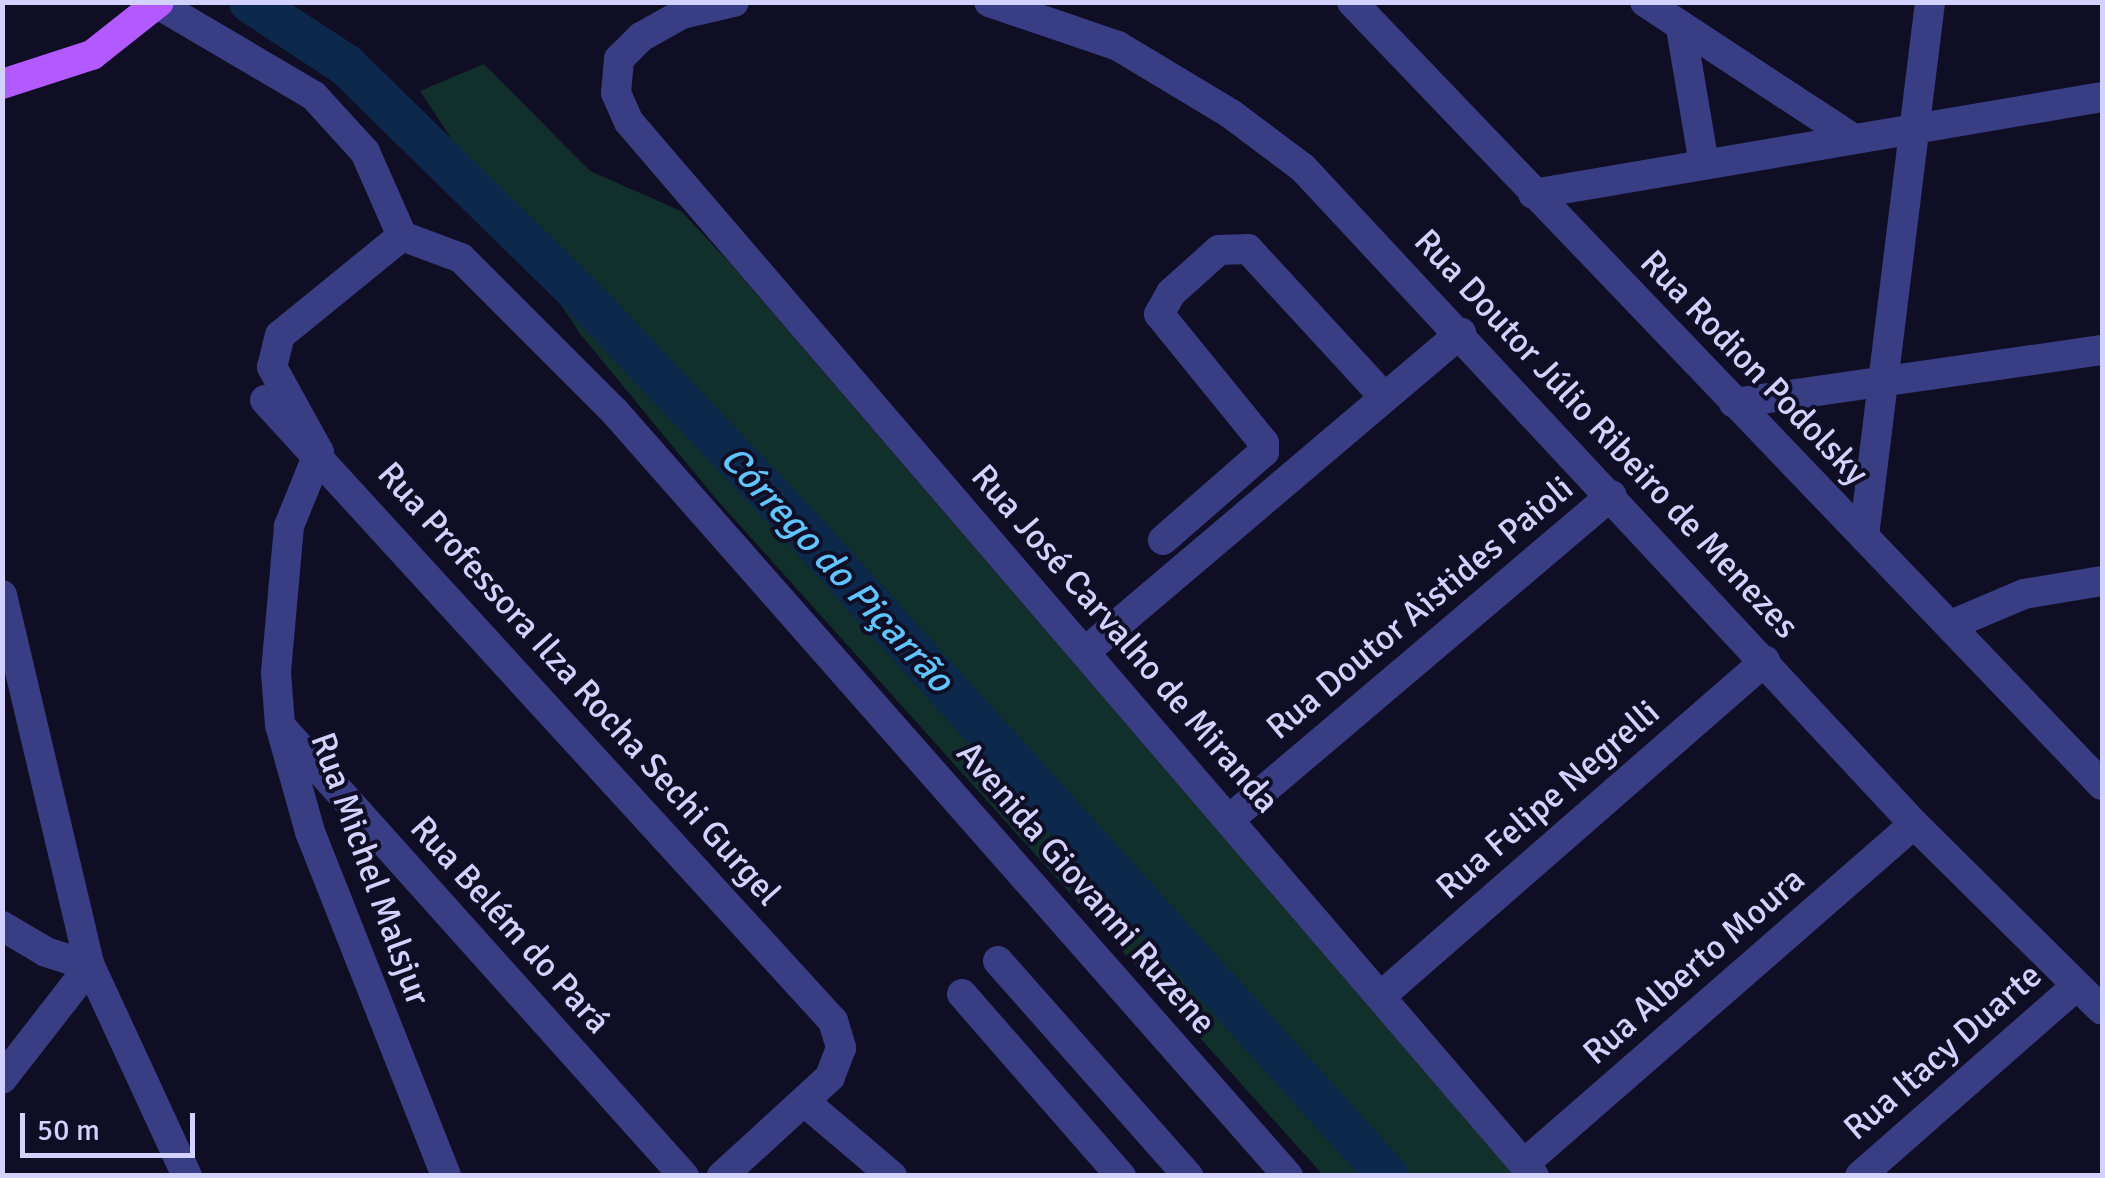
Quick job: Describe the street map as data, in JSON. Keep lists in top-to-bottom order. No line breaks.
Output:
{"streets":{"street":["Rua Rodion Podolsky","Rua Doutor Júlio Ribeiro de Menezes","Rua Doutor Aistides Paioli","Rua José Carvalho de Miranda","Rua Professora Ilza Rocha Sechi Gurgel","Rua Felipe Negrelli","Rua Michel Malsjur","Avenida Giovanni Ruzene","Rua Belém do Pará","Rua Alberto Moura","Rua Itacy Duarte"]},"crossings":[["Rua Doutor Júlio Ribeiro de Menezes","Rua Doutor Aistides Paioli"],["Rua Doutor Júlio Ribeiro de Menezes","Rua Felipe Negrelli"],["Rua Doutor Júlio Ribeiro de Menezes","Rua Alberto Moura"],["Rua Doutor Júlio Ribeiro de Menezes","Rua Itacy Duarte"],["Rua Doutor Aistides Paioli","Rua José Carvalho de Miranda"],["Rua José Carvalho de Miranda","Rua Felipe Negrelli"],["Rua José Carvalho de Miranda","Rua Alberto Moura"],["Rua Professora Ilza Rocha Sechi Gurgel","Rua Michel Malsjur"],["Rua Michel Malsjur","Rua Belém do Pará"]],"water":["Córrego do Piçarrão"],"scale_bar":"50 m"}
